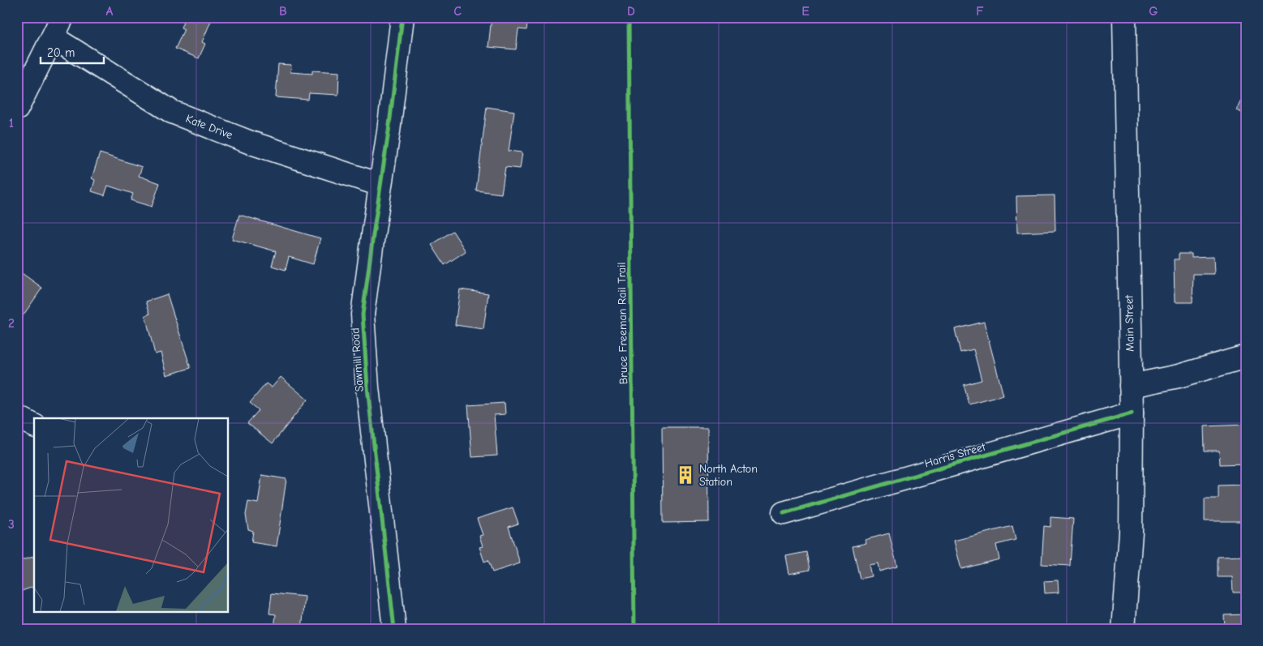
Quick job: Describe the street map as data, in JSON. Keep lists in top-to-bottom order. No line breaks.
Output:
{"streets":{"street":["Kate Drive","Main Street","Sawmill Road","Harris Street"],"cycle path":["Bruce Freeman Rail Trail"]},"crossings":[["Kate Drive","Sawmill Road"],["Main Street","Harris Street"]],"places":{"building":["North Acton Station"]},"scale_bar":"20 m","grid":{"columns":["A","B","C","D","E","F","G"],"rows":["1","2","3"]}}
